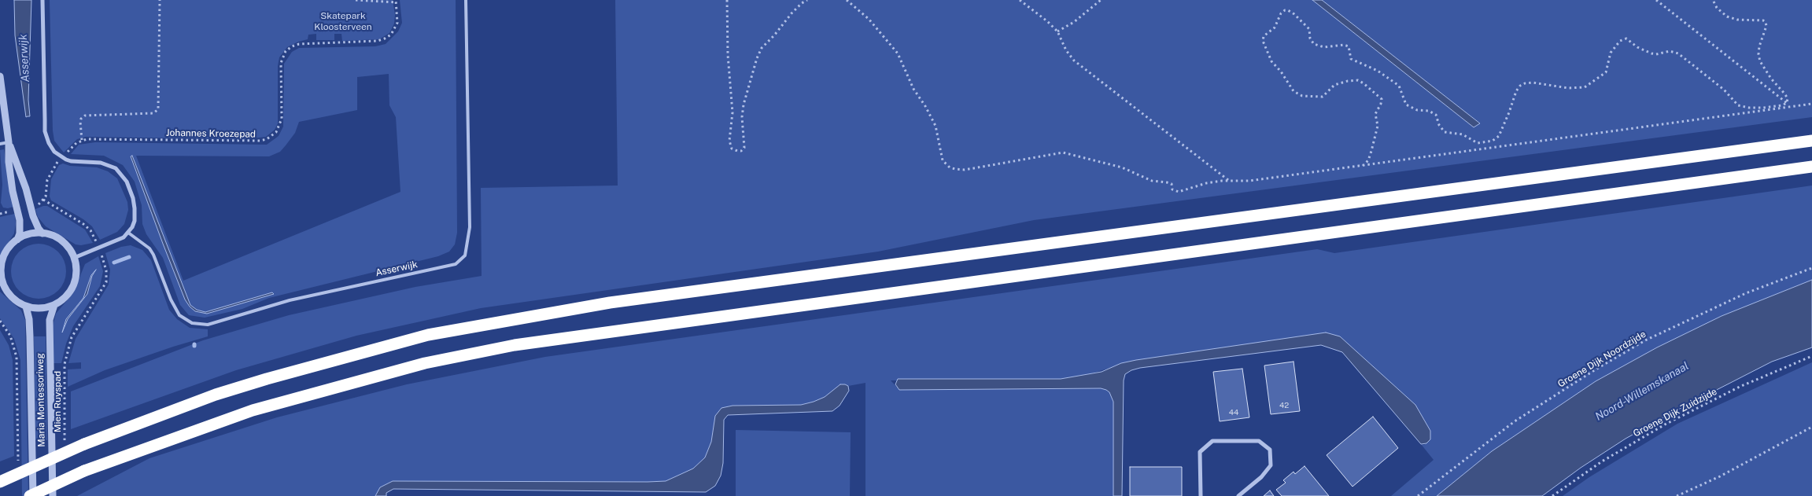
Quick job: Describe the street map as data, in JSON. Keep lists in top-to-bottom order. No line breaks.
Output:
{"streets":{"street":["Maria Montessoriweg"],"lane":["Asserwijk"],"path":["Johannes Kroezepad","Groene Dijk Noordzijde","Mien Ruyspad","Groene Dijk Zuidzijde"]},"water":["Asserwijk","Noord-Willemskanaal"],"parks":["Skatepark Kloosterveen"],"house_numbers":["42","44"]}
